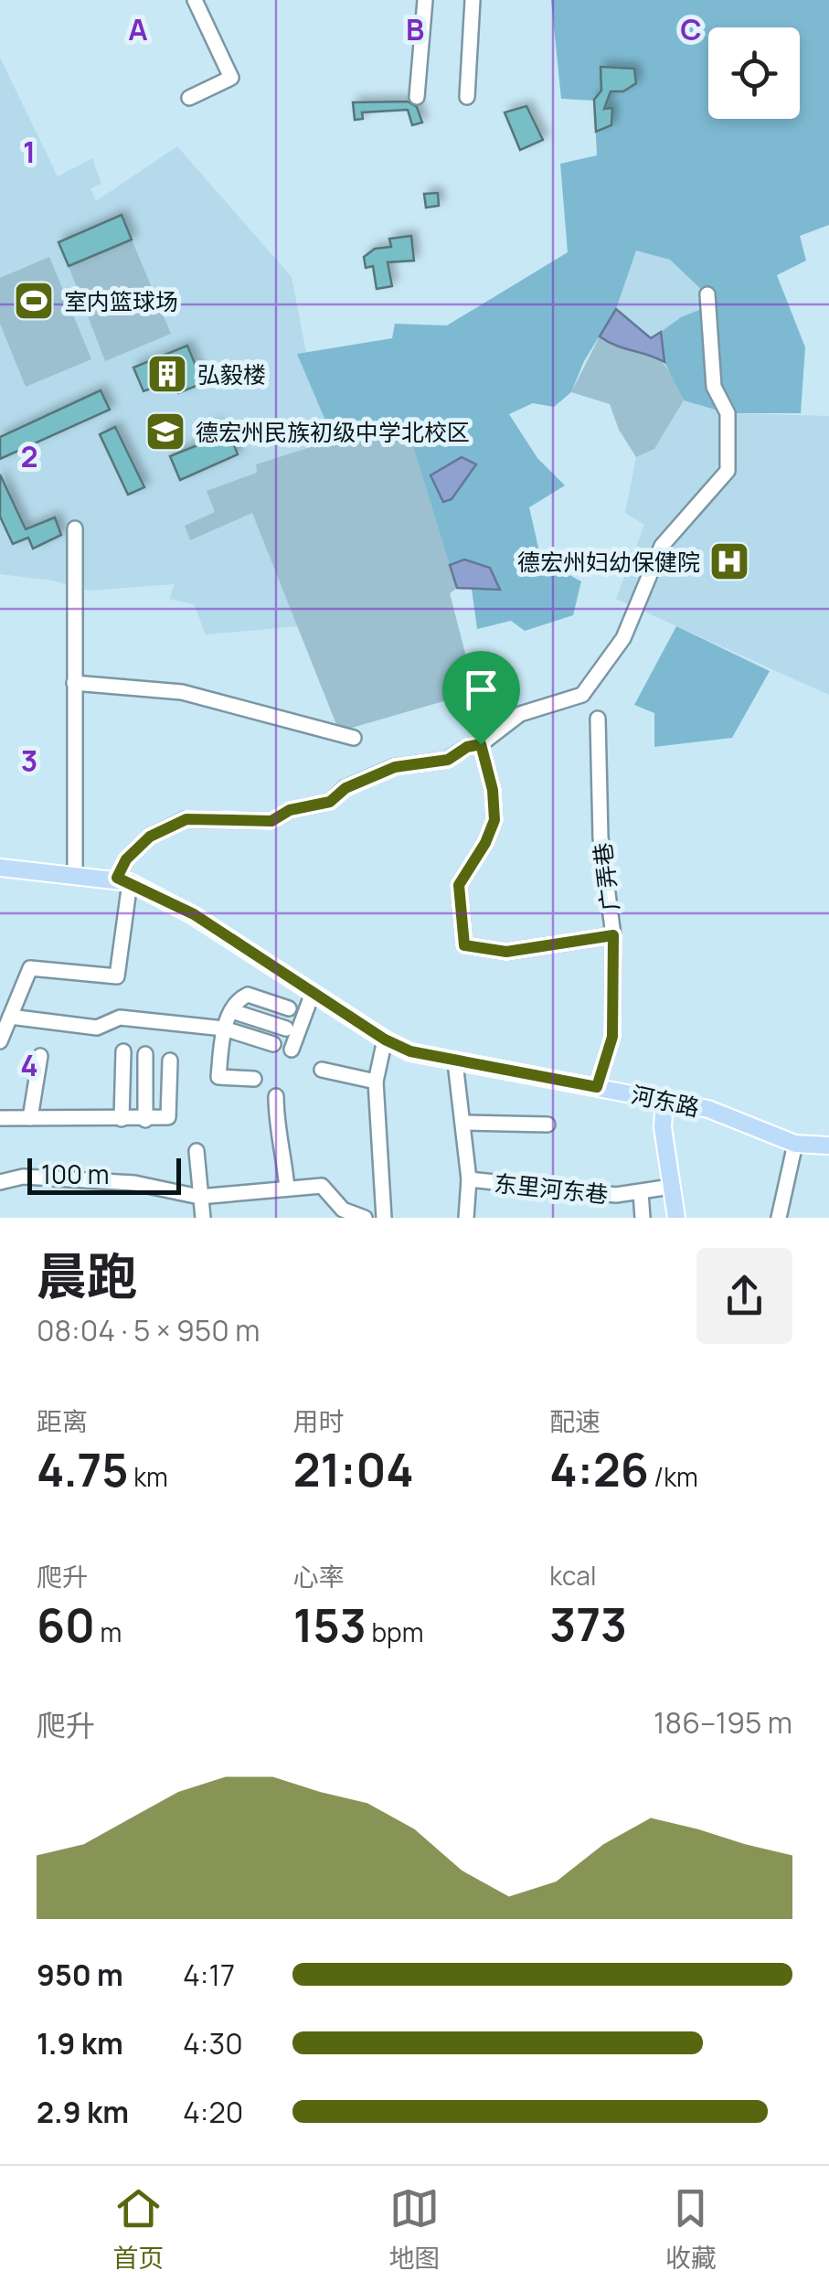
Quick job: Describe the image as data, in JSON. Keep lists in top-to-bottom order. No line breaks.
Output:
{"streets":{"main road":["河东路"],"street":["广弄巷","东里河东巷"]},"crossings":[["广弄巷","河东路"]],"places":{"sports":["室内篮球场"],"building":["弘毅楼"],"school or university":["德宏州民族初级中学北校区"],"hospital":["德宏州妇幼保健院"]},"scale_bar":"100 m","page":{"scale":"100 m","heading":["晨跑","08:04 · 5 × 950 m"],"stats":[["距离","4.75 km"],["用时","21:04"],["配速","4:26 /km"],["爬升","60 m"],["心率","153 bpm"],["kcal","373"]],"chart":["爬升","186–195 m"],"list":[{"name":"950 m","note":"4:17"},{"name":"1.9 km","note":"4:30"},{"name":"2.9 km","note":"4:20"}],"tabs":["首页","地图","收藏"]},"grid":{"columns":["A","B","C"],"rows":["1","2","3","4"]}}
